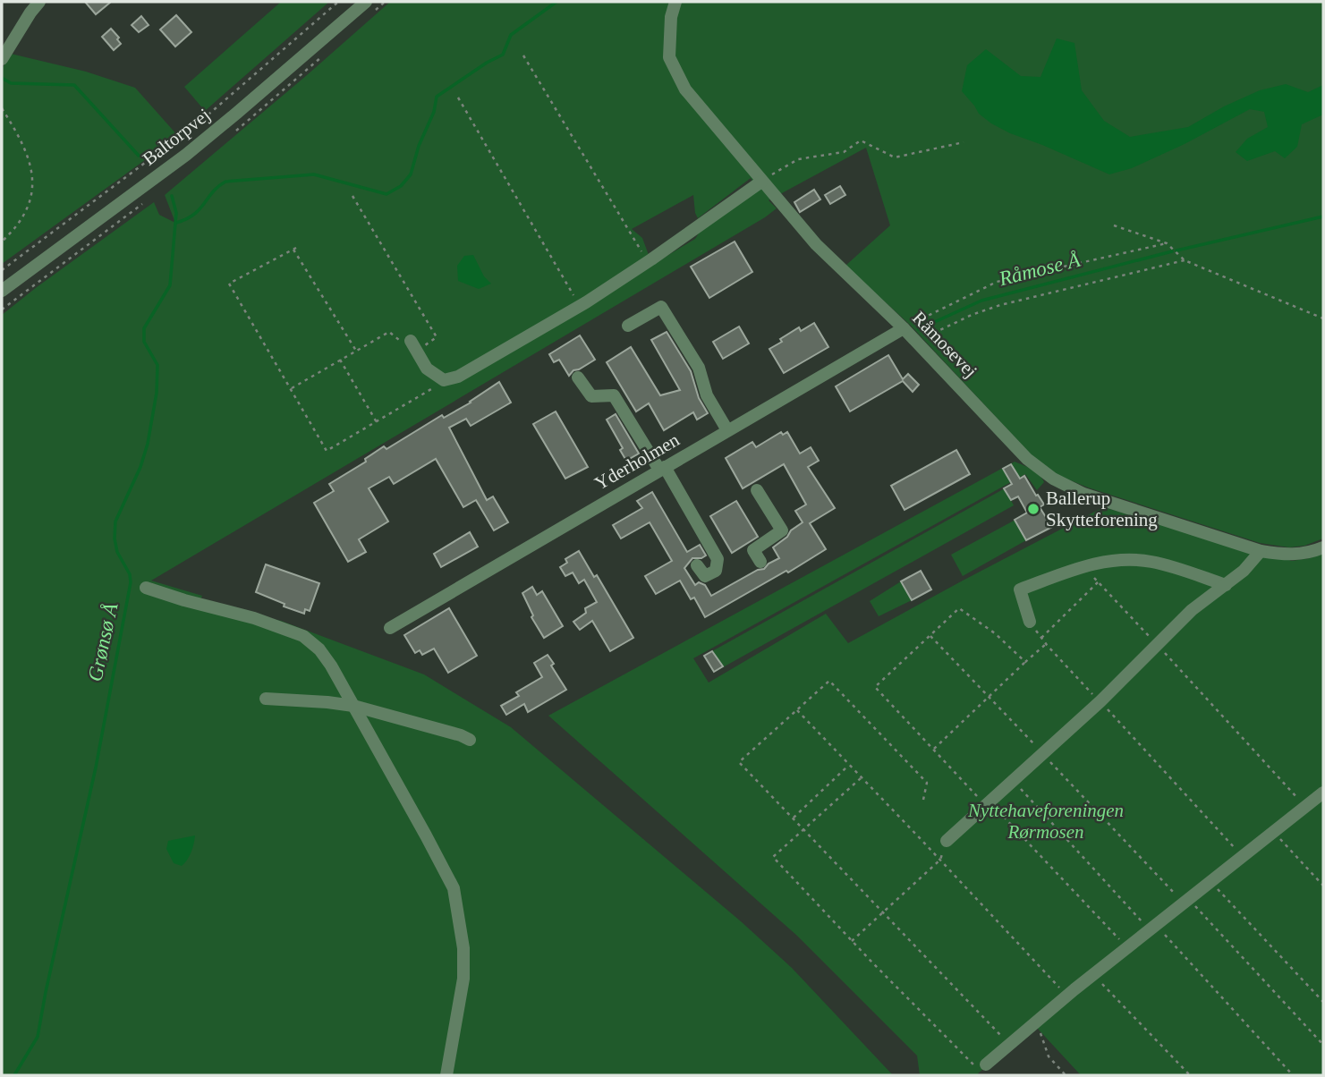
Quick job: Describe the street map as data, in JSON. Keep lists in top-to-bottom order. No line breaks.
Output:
{"streets":{"street":["Baltorpvej","Råmosevej","Yderholmen"]},"crossings":[["Råmosevej","Yderholmen"]],"water":["Råmose Å","Grønsø Å"],"parks":["Nyttehaveforeningen Rørmosen"],"places":["Ballerup Skytteforening"]}
